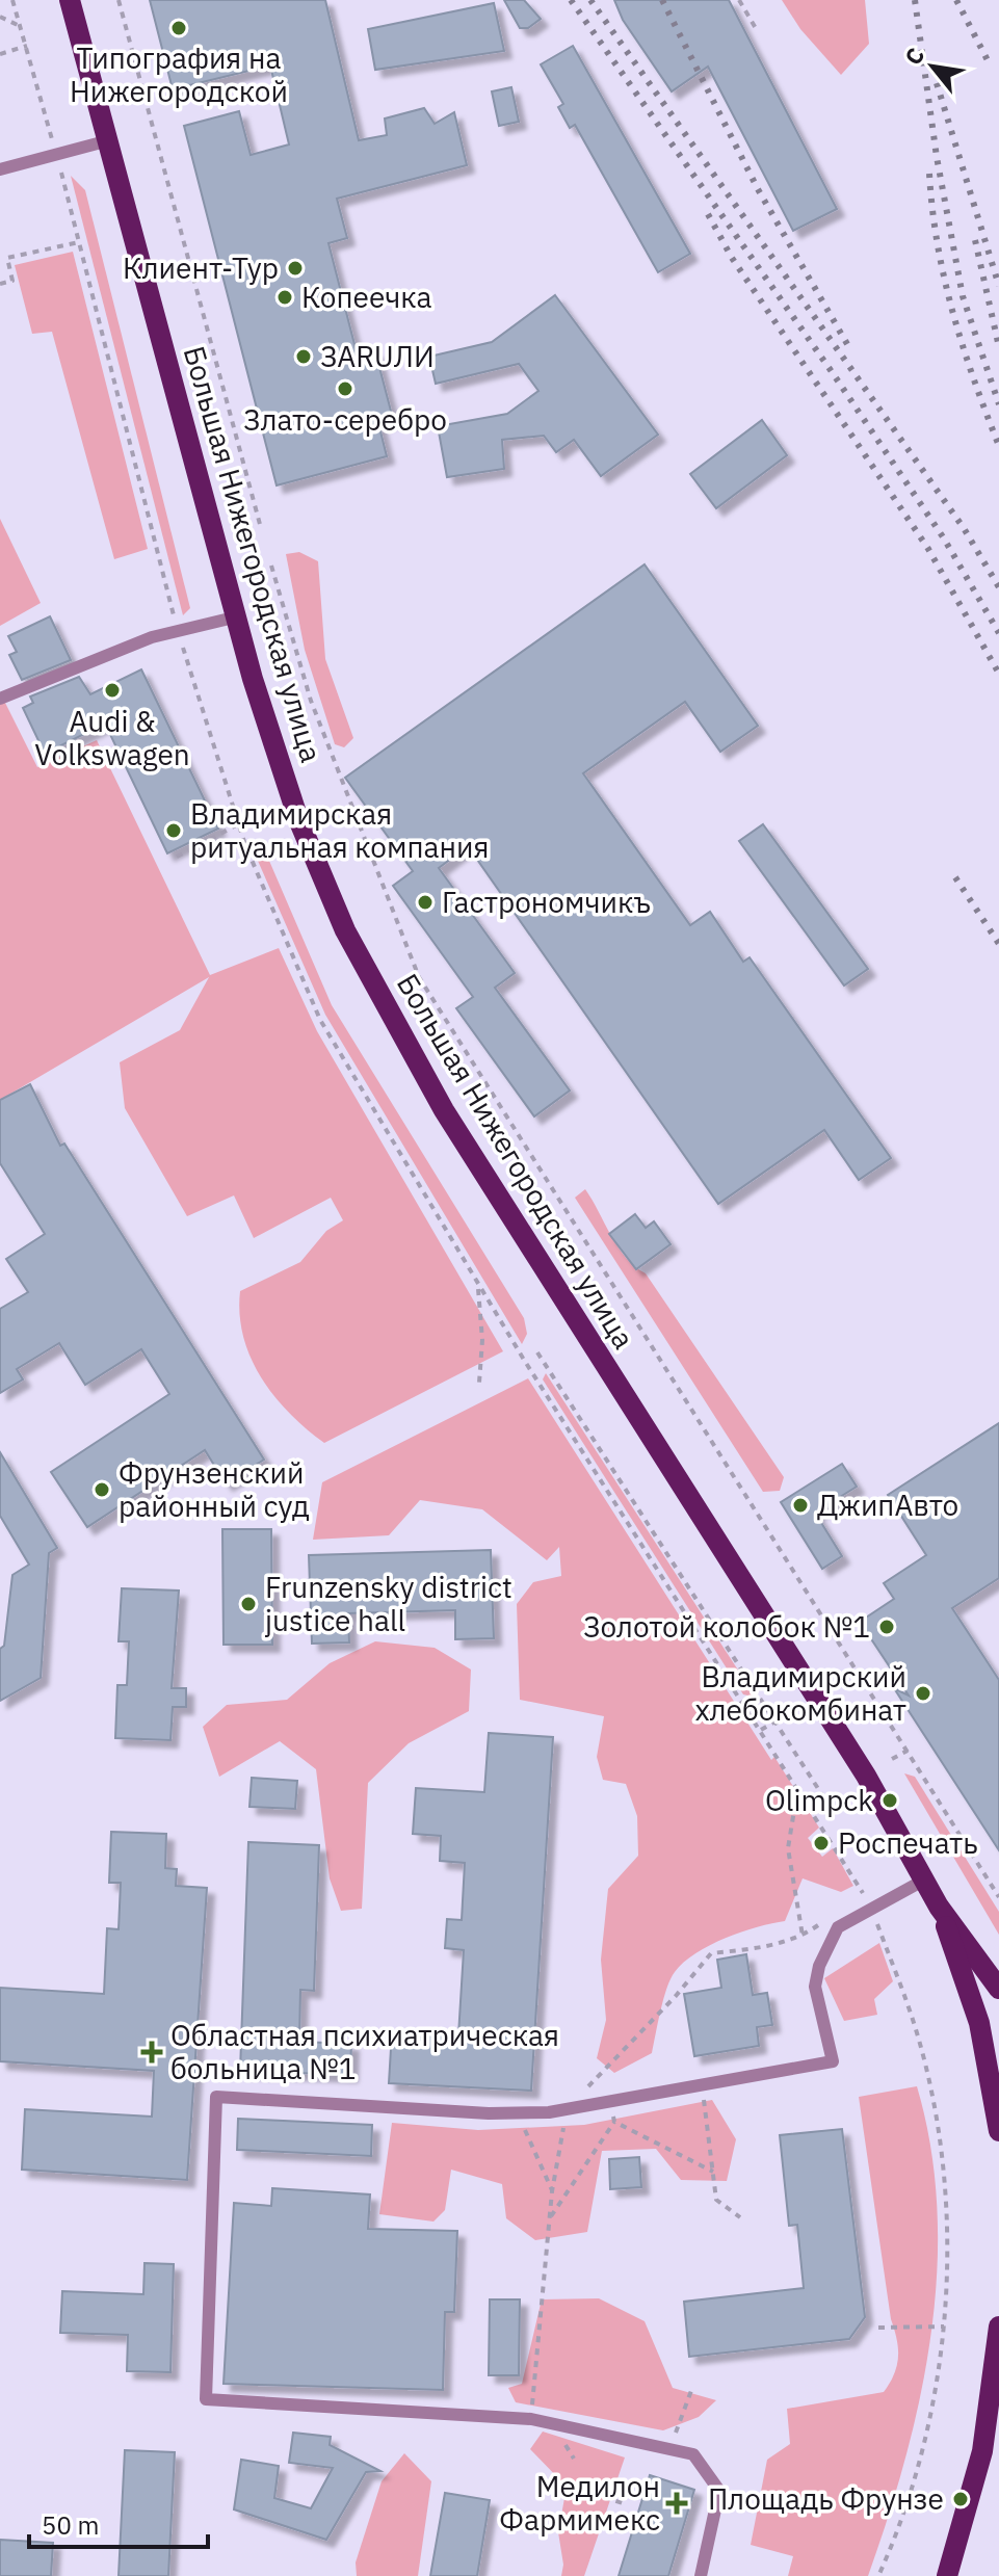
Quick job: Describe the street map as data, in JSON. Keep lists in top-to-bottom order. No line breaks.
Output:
{"streets":{"main road":["Большая Нижегородская улица"]},"places":{"other":["Типография на Нижегородской","Клиент-Тур","Копеечка","ЗАRUЛИ","Злато-серебро","Audi & Volkswagen","Владимирская ритуальная компания","Гастрономчикъ","Фрунзенский районный суд","ДжипАвто","Frunzensky district justice hall","Золотой колобок №1","Владимирский хлебокомбинат","Olimpck","Роспечать","Площадь Фрунзе"],"health":["Областная психиатрическая больница №1","Медилон Фармимекс"]},"scale_bar":"50 m","north":"top left"}
